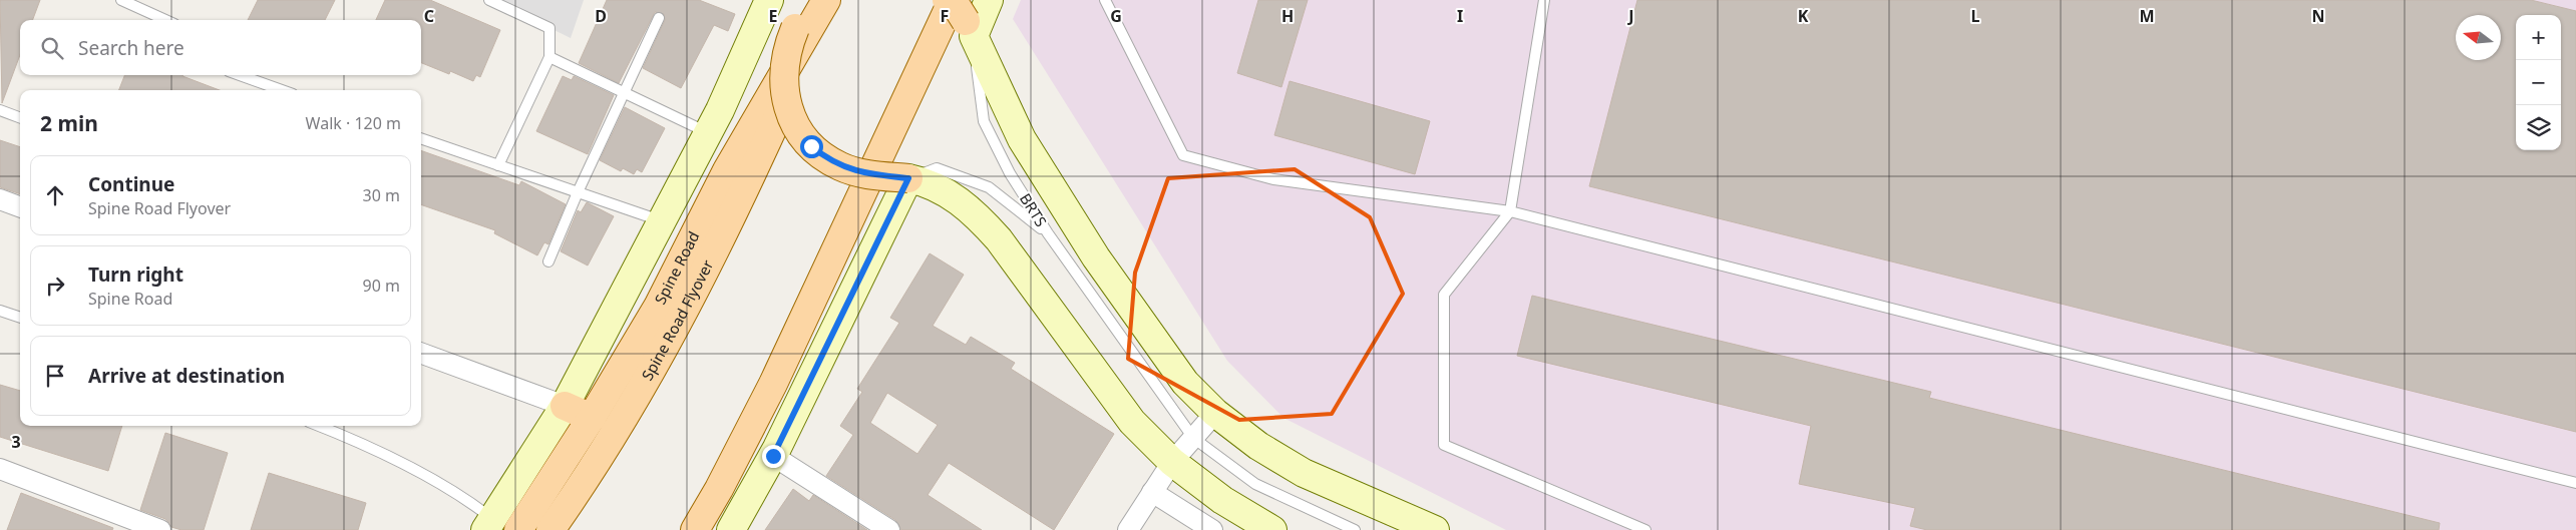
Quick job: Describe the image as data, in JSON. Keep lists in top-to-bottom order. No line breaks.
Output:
{"streets":{"main road":["Spine Road","Spine Road Flyover"],"lane":["BRTS"]},"crossings":[["BRTS","Spine Road Flyover"]],"north":"left","page":{"map_buttons":["+","−"],"search":"Search here","heading":["2 min","Walk · 120 m"],"list":[["Continue","Spine Road Flyover","30 m"],["Turn right","Spine Road","90 m"],"Arrive at destination"]},"grid":{"columns":["C","D","E","F","G","H","I","J","K","L","M","N"],"rows":["3"]}}
